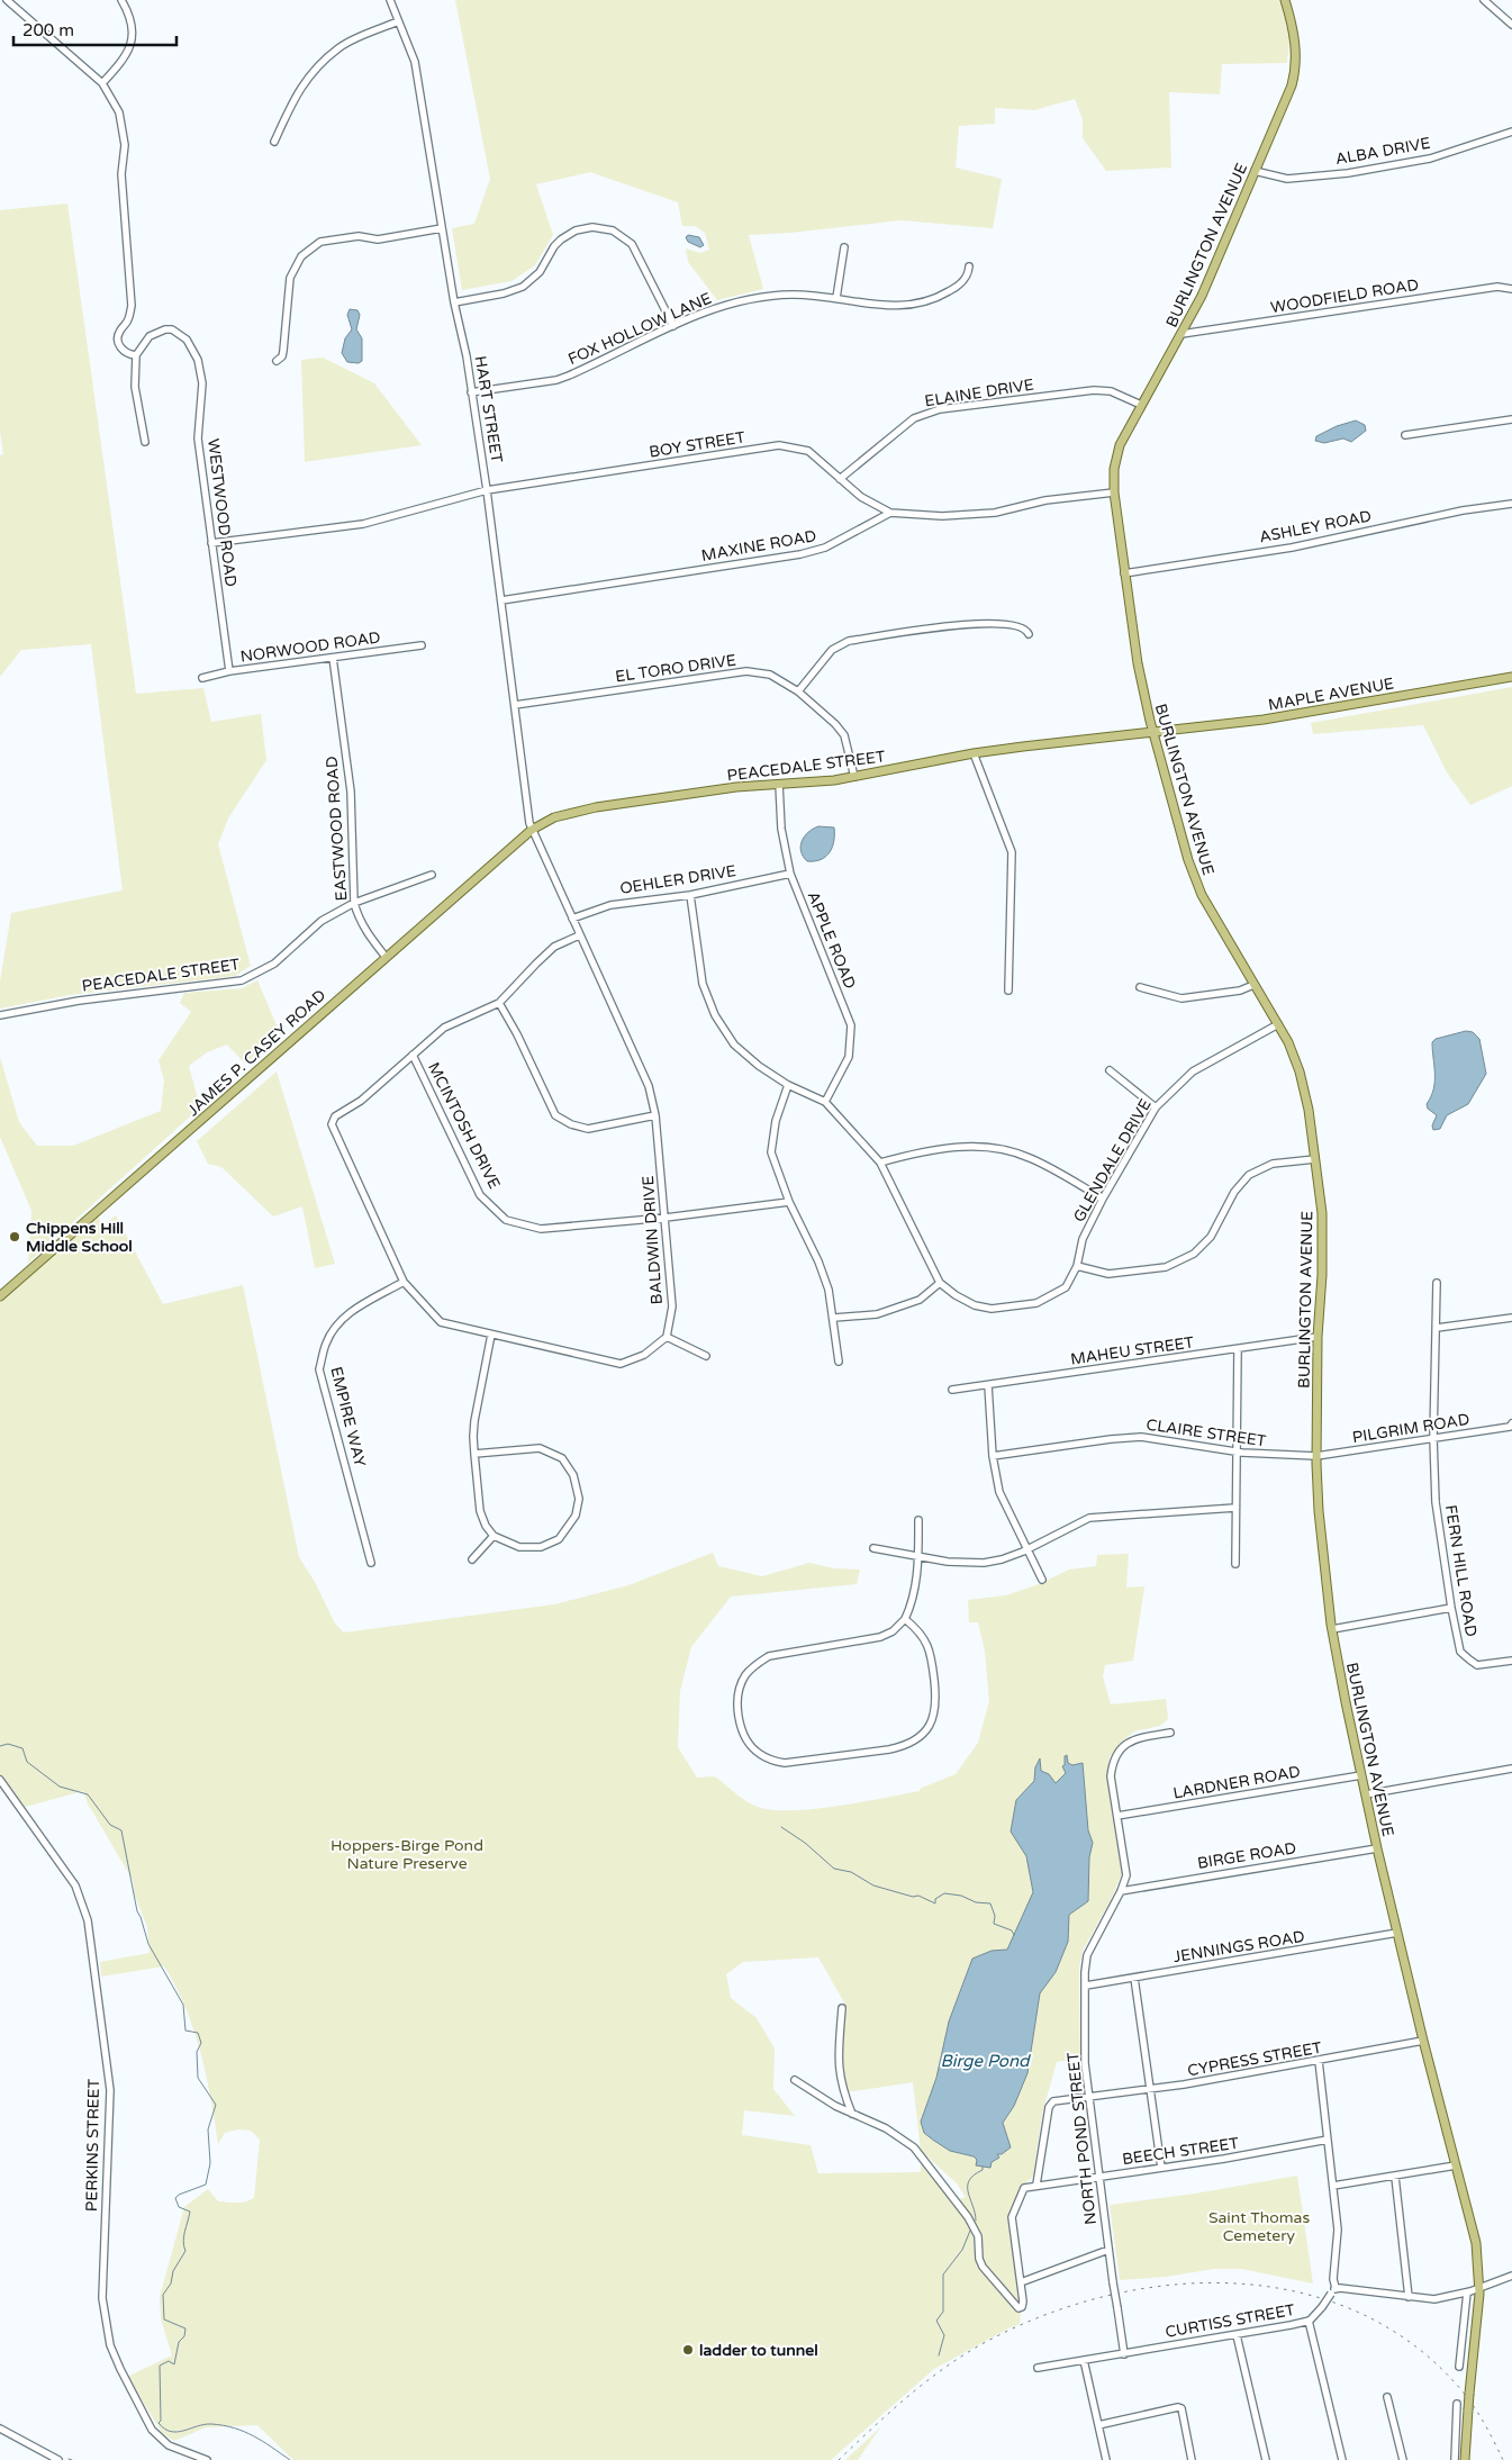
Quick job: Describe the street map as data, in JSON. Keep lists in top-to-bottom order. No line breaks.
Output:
{"streets":{"main road":["BURLINGTON AVENUE","MAPLE AVENUE","PEACEDALE STREET","JAMES P. CASEY ROAD"],"street":["ALBA DRIVE","WOODFIELD ROAD","FOX HOLLOW LANE","ELAINE DRIVE","HART STREET","BOY STREET","WESTWOOD ROAD","ASHLEY ROAD","MAXINE ROAD","NORWOOD ROAD","EL TORO DRIVE","EASTWOOD ROAD","OEHLER DRIVE","APPLE ROAD","MCINTOSH DRIVE","GLENDALE DRIVE","BALDWIN DRIVE","MAHEU STREET","EMPIRE WAY","PILGRIM ROAD","CLAIRE STREET","FERN HILL ROAD","LARDNER ROAD","BIRGE ROAD","JENNINGS ROAD","CYPRESS STREET","NORTH POND STREET","PERKINS STREET","BEECH STREET","CURTISS STREET"]},"crossings":[["ALBA DRIVE","BURLINGTON AVENUE"],["BURLINGTON AVENUE","WOODFIELD ROAD"],["BURLINGTON AVENUE","ELAINE DRIVE"],["BURLINGTON AVENUE","ASHLEY ROAD"],["BURLINGTON AVENUE","MAPLE AVENUE"],["BURLINGTON AVENUE","PEACEDALE STREET"],["BURLINGTON AVENUE","GLENDALE DRIVE"],["BURLINGTON AVENUE","MAHEU STREET"],["BURLINGTON AVENUE","PILGRIM ROAD"],["BURLINGTON AVENUE","CLAIRE STREET"],["BURLINGTON AVENUE","LARDNER ROAD"],["BURLINGTON AVENUE","BIRGE ROAD"],["BURLINGTON AVENUE","JENNINGS ROAD"],["BURLINGTON AVENUE","CYPRESS STREET"],["FOX HOLLOW LANE","HART STREET"],["ELAINE DRIVE","BOY STREET"],["HART STREET","BOY STREET"],["HART STREET","MAXINE ROAD"],["HART STREET","EL TORO DRIVE"],["HART STREET","PEACEDALE STREET"],["HART STREET","JAMES P. CASEY ROAD"],["HART STREET","BALDWIN DRIVE"],["BOY STREET","WESTWOOD ROAD"],["BOY STREET","MAXINE ROAD"],["WESTWOOD ROAD","NORWOOD ROAD"],["NORWOOD ROAD","EASTWOOD ROAD"],["EL TORO DRIVE","PEACEDALE STREET"],["MAPLE AVENUE","PEACEDALE STREET"],["PEACEDALE STREET","EASTWOOD ROAD"],["PEACEDALE STREET","APPLE ROAD"],["PEACEDALE STREET","JAMES P. CASEY ROAD"],["PEACEDALE STREET","BALDWIN DRIVE"],["EASTWOOD ROAD","JAMES P. CASEY ROAD"],["OEHLER DRIVE","APPLE ROAD"],["OEHLER DRIVE","GLENDALE DRIVE"],["OEHLER DRIVE","BALDWIN DRIVE"],["APPLE ROAD","GLENDALE DRIVE"],["JAMES P. CASEY ROAD","BALDWIN DRIVE"],["MCINTOSH DRIVE","BALDWIN DRIVE"],["PILGRIM ROAD","CLAIRE STREET"],["PILGRIM ROAD","FERN HILL ROAD"],["LARDNER ROAD","NORTH POND STREET"],["BIRGE ROAD","NORTH POND STREET"],["JENNINGS ROAD","NORTH POND STREET"],["CYPRESS STREET","NORTH POND STREET"],["CYPRESS STREET","BEECH STREET"],["NORTH POND STREET","BEECH STREET"],["NORTH POND STREET","CURTISS STREET"]],"water":["Birge Pond"],"parks":["Hoppers-Birge Pond Nature Preserve","Saint Thomas Cemetery"],"places":["Chippens Hill Middle School","ladder to tunnel"],"scale_bar":"200 m"}
